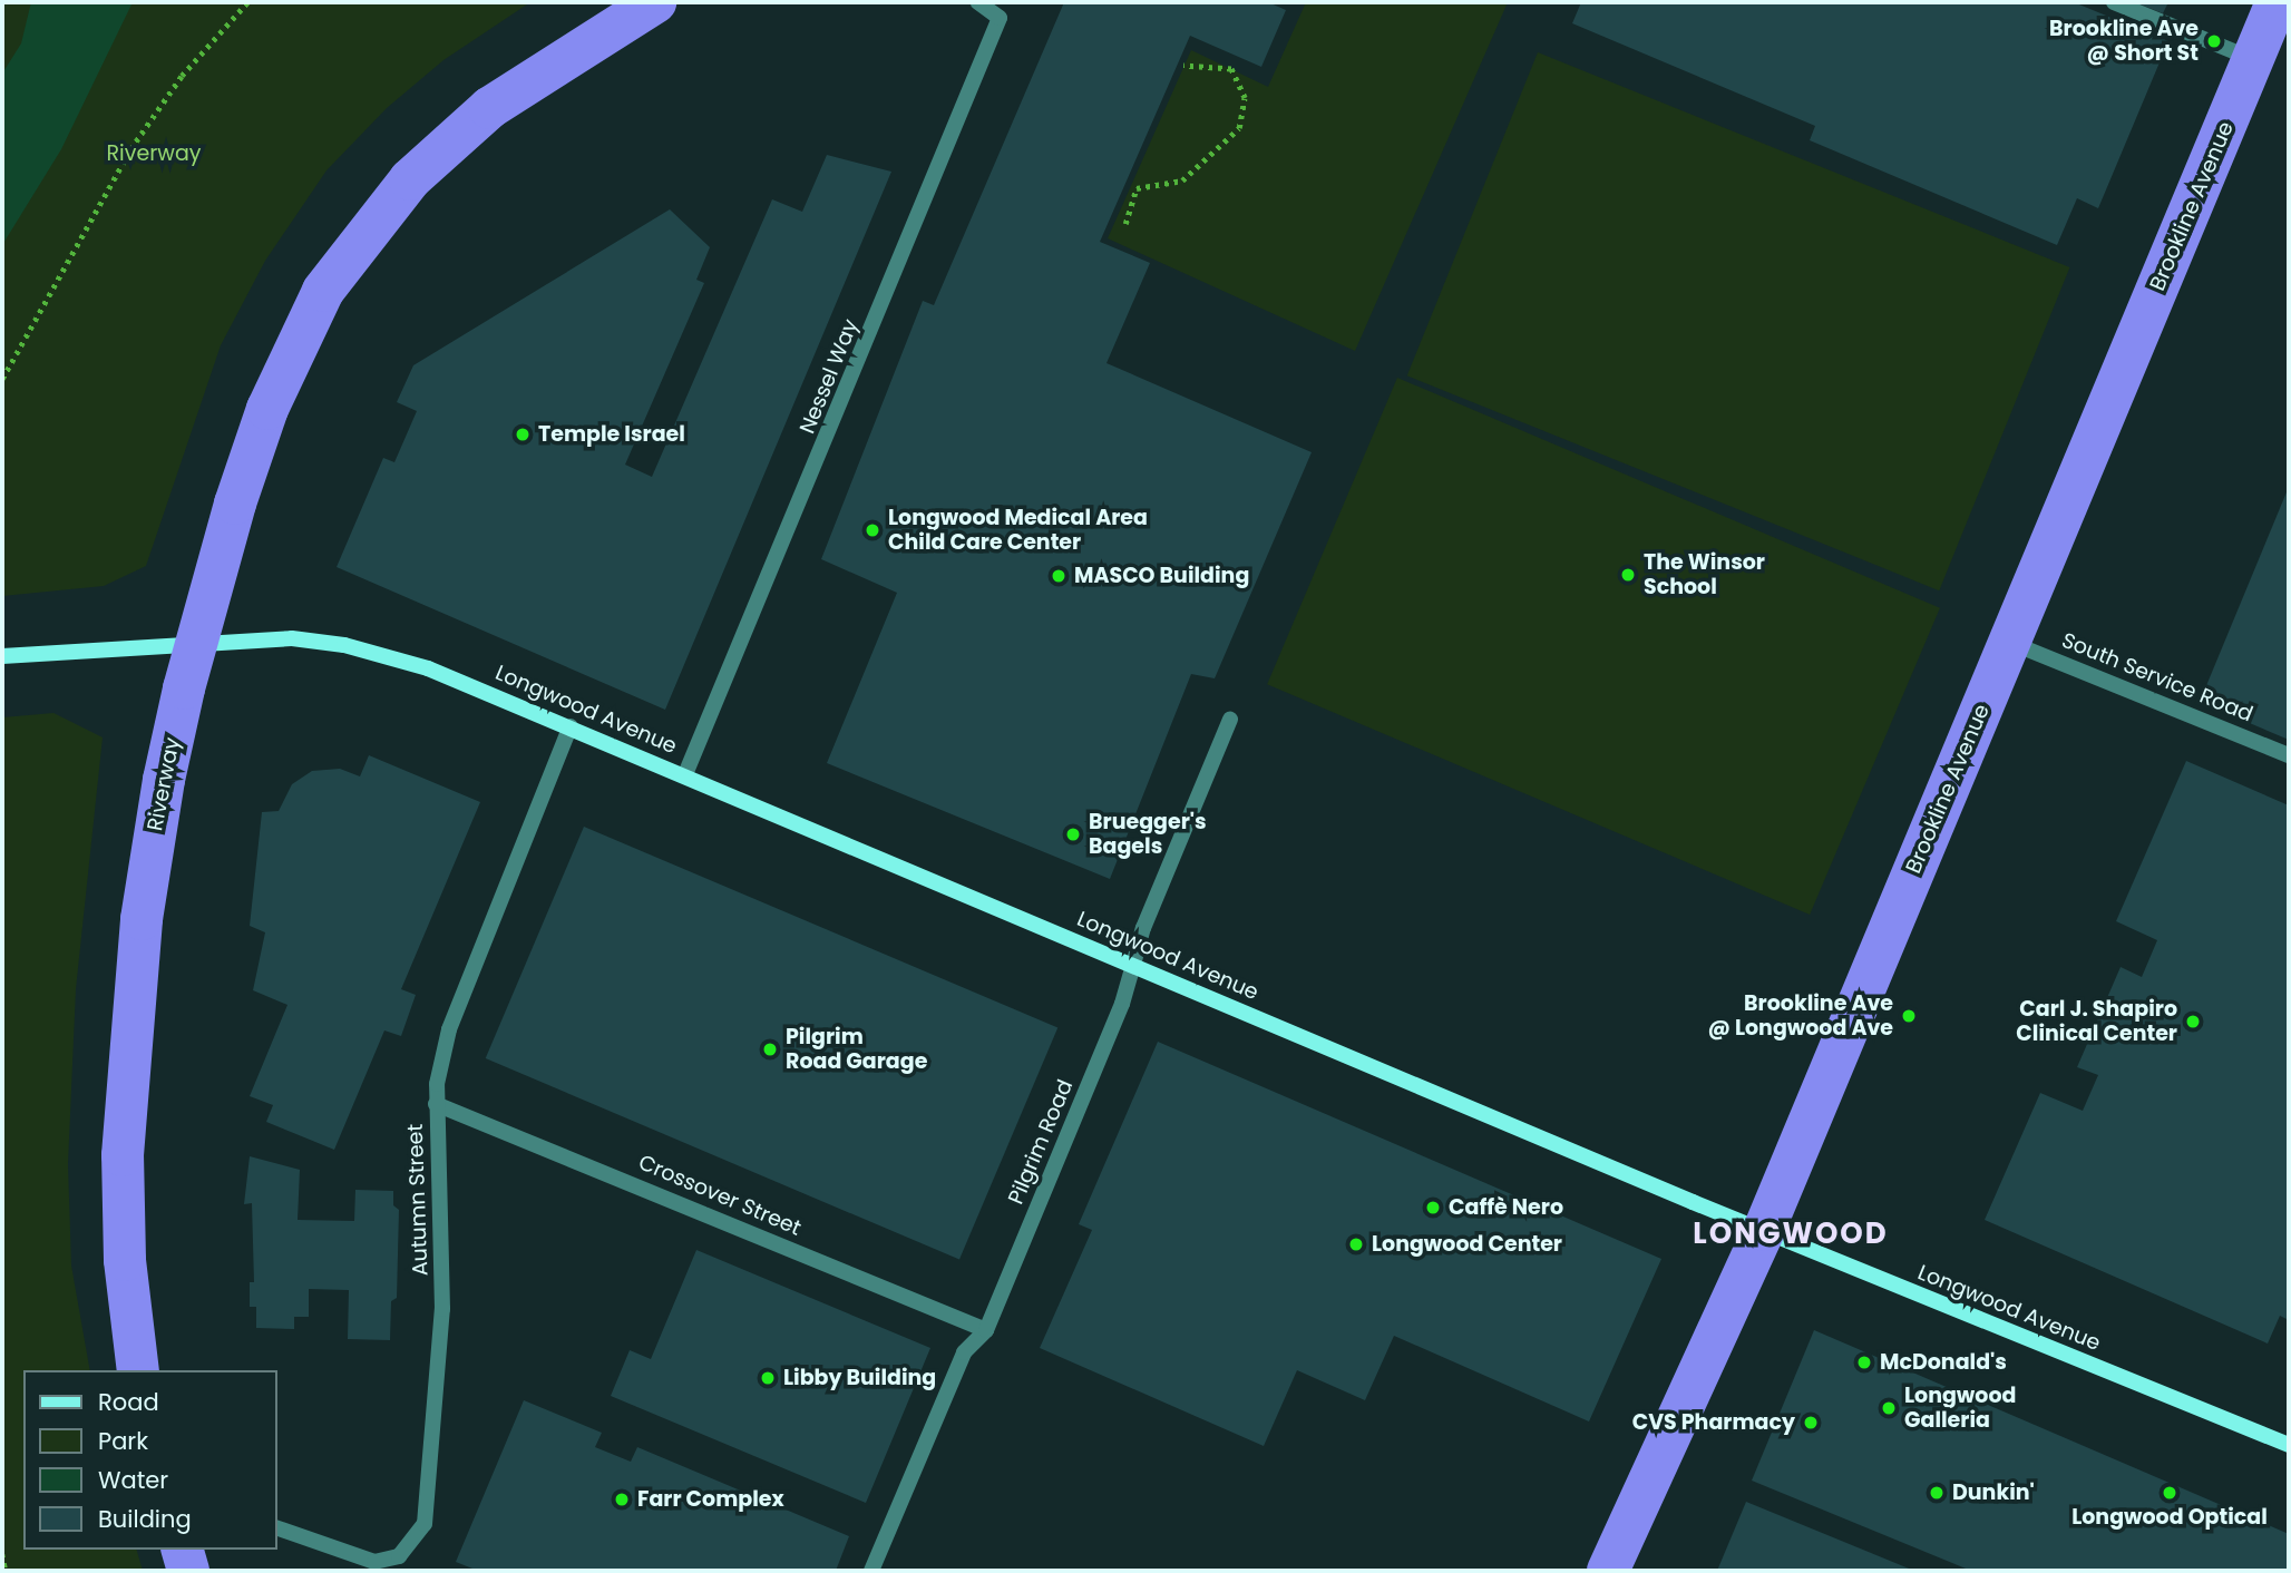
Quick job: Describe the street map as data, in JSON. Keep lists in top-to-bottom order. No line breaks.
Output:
{"streets":{"highway":["Brookline Avenue","Riverway"],"main road":["Longwood Avenue"],"street":["Nessel Way","South Service Road","Pilgrim Road","Crossover Street","Autumn Street"]},"crossings":[["Brookline Avenue","South Service Road"],["Brookline Avenue","Longwood Avenue"],["Nessel Way","Longwood Avenue"],["Longwood Avenue","Riverway"],["Longwood Avenue","Pilgrim Road"],["Longwood Avenue","Autumn Street"],["Pilgrim Road","Crossover Street"],["Crossover Street","Autumn Street"]],"districts":["LONGWOOD"],"parks":["Riverway"],"places":["Brookline Ave @ Short St","Temple Israel","Longwood Medical Area Child Care Center","The Winsor School","MASCO Building","Bruegger's Bagels","Brookline Ave @ Longwood Ave","Carl J. Shapiro Clinical Center","Pilgrim Road Garage","Caffè Nero","Longwood Center","McDonald's","Libby Building","Longwood Galleria","CVS Pharmacy","Dunkin'","Longwood Optical","Farr Complex"],"legend":["Road","Park","Water","Building"]}
